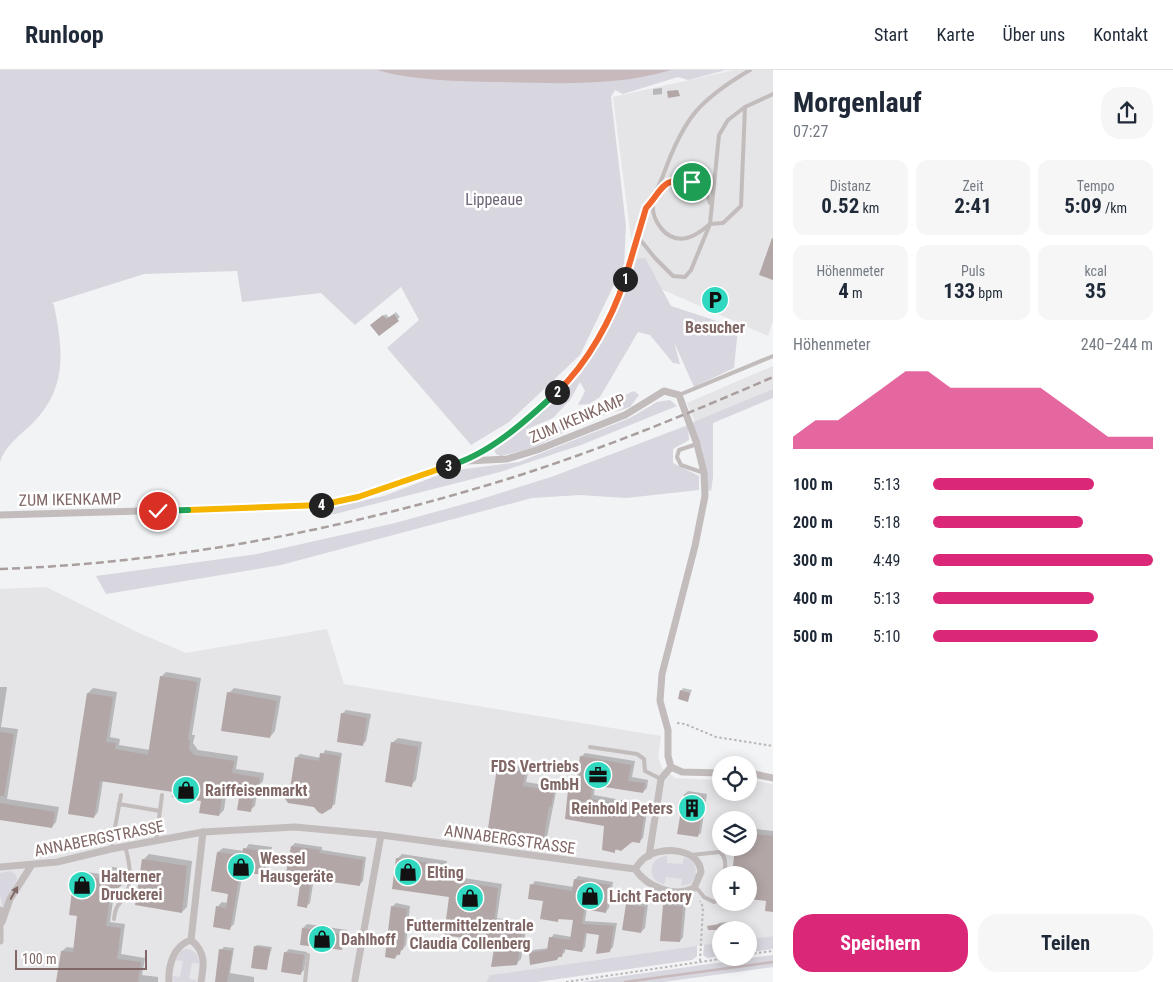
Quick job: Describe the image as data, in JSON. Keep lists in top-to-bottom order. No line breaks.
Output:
{"streets":{"street":["ZUM IKENKAMP","ANNABERGSTRASSE"]},"parks":["Lippeaue"],"places":{"parking":["Besucher"],"office":["FDS Vertriebs GmbH"],"shop":["Raiffeisenmarkt","Wessel Hausgeräte","Elting","Halterner Druckerei","Licht Factory","Futtermittelzentrale Claudia Collenberg","Dahlhoff"],"building":["Reinhold Peters"]},"scale_bar":"100 m","page":{"header":"Runloop","nav":["Start","Karte","Über uns","Kontakt"],"heading":["Morgenlauf","07:27"],"stats":[["Distanz","0.52 km"],["Zeit","2:41"],["Tempo","5:09 /km"],["Höhenmeter","4 m"],["Puls","133 bpm"],["kcal","35"]],"pins":["1","2","3","4"],"chart":["Höhenmeter","240–244 m"],"list":[{"name":"100 m","note":"5:13"},{"name":"200 m","note":"5:18"},{"name":"300 m","note":"4:49"},{"name":"400 m","note":"5:13"},{"name":"500 m","note":"5:10"}],"map_buttons":["+","−"],"buttons":["Speichern","Teilen"],"scale":"100 m"}}
